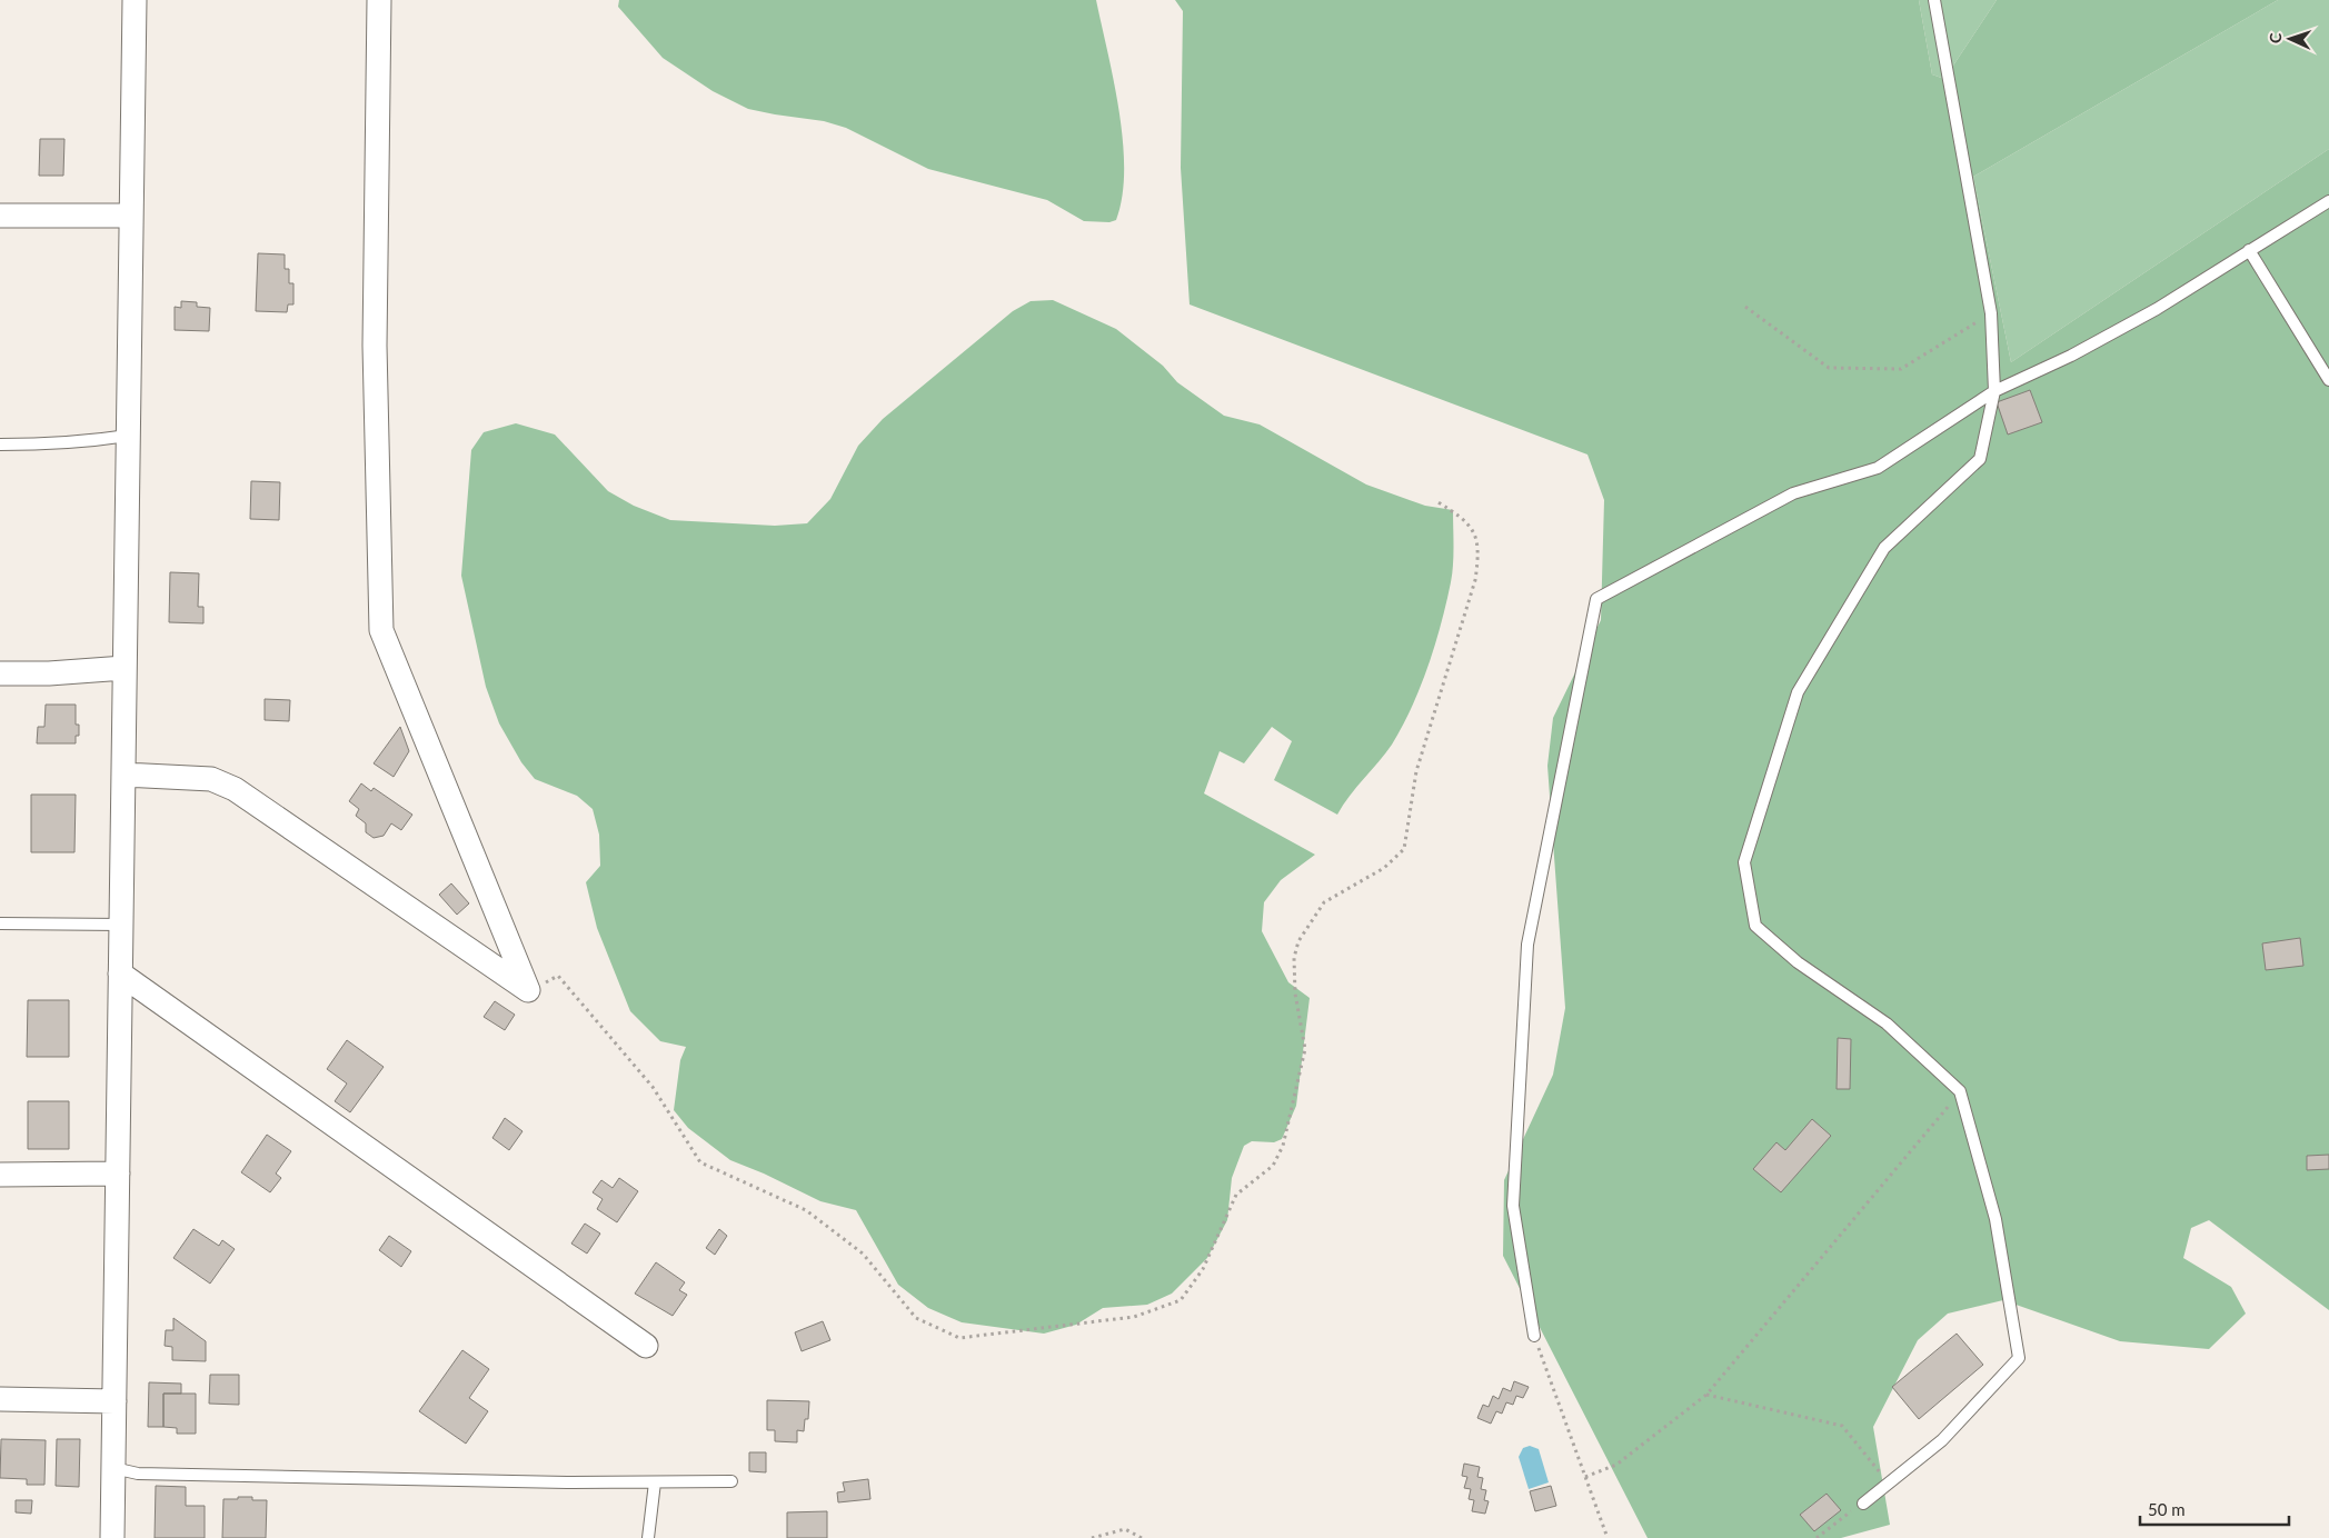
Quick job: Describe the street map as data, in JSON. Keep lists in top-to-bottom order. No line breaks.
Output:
{"scale_bar":"50 m","north":"left"}
